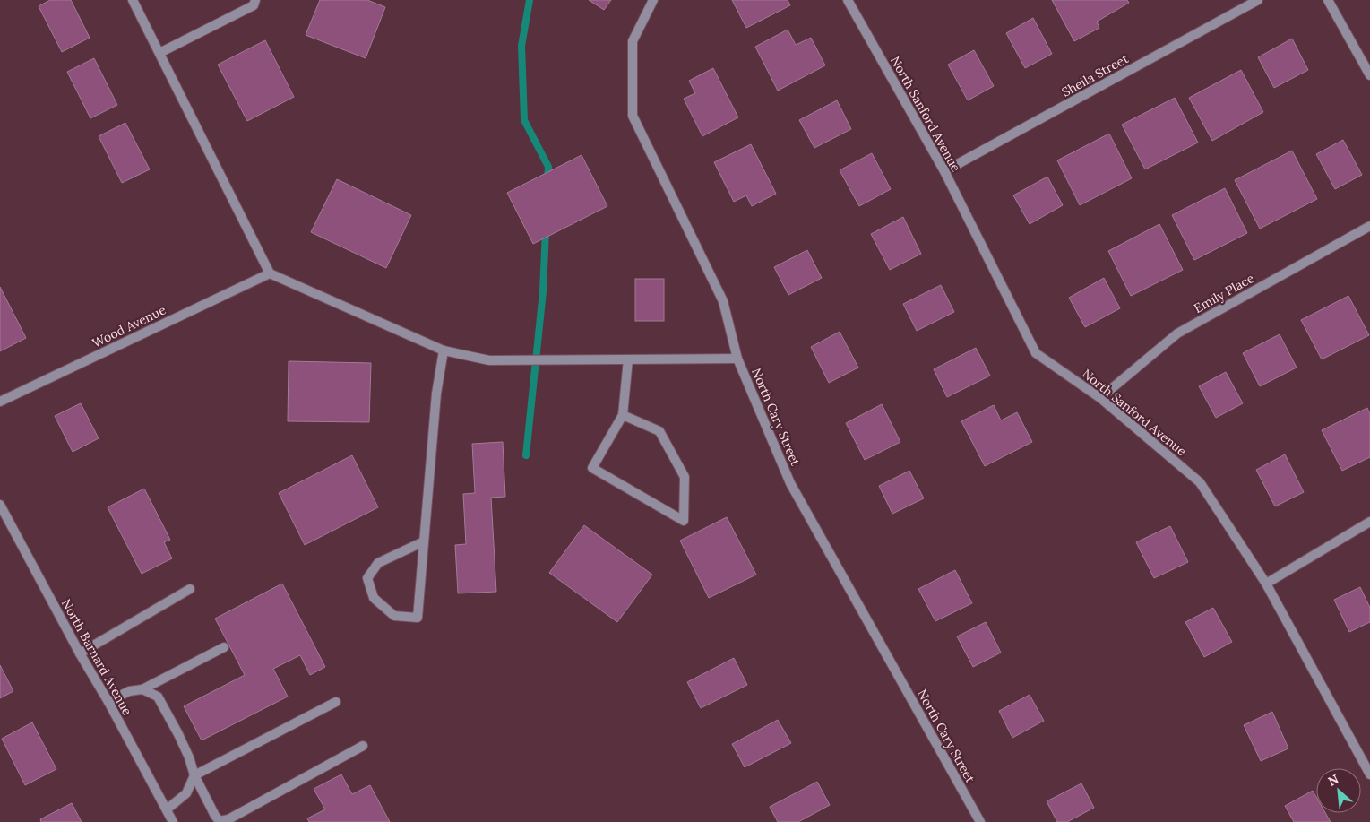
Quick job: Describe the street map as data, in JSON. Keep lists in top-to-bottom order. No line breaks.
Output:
{"streets":{"street":["Sheila Street","North Sanford Avenue","Emily Place","Wood Avenue","North Cary Street","North Barnard Avenue"]},"crossings":[["Sheila Street","North Sanford Avenue"],["North Sanford Avenue","Emily Place"]],"north":"top left"}
